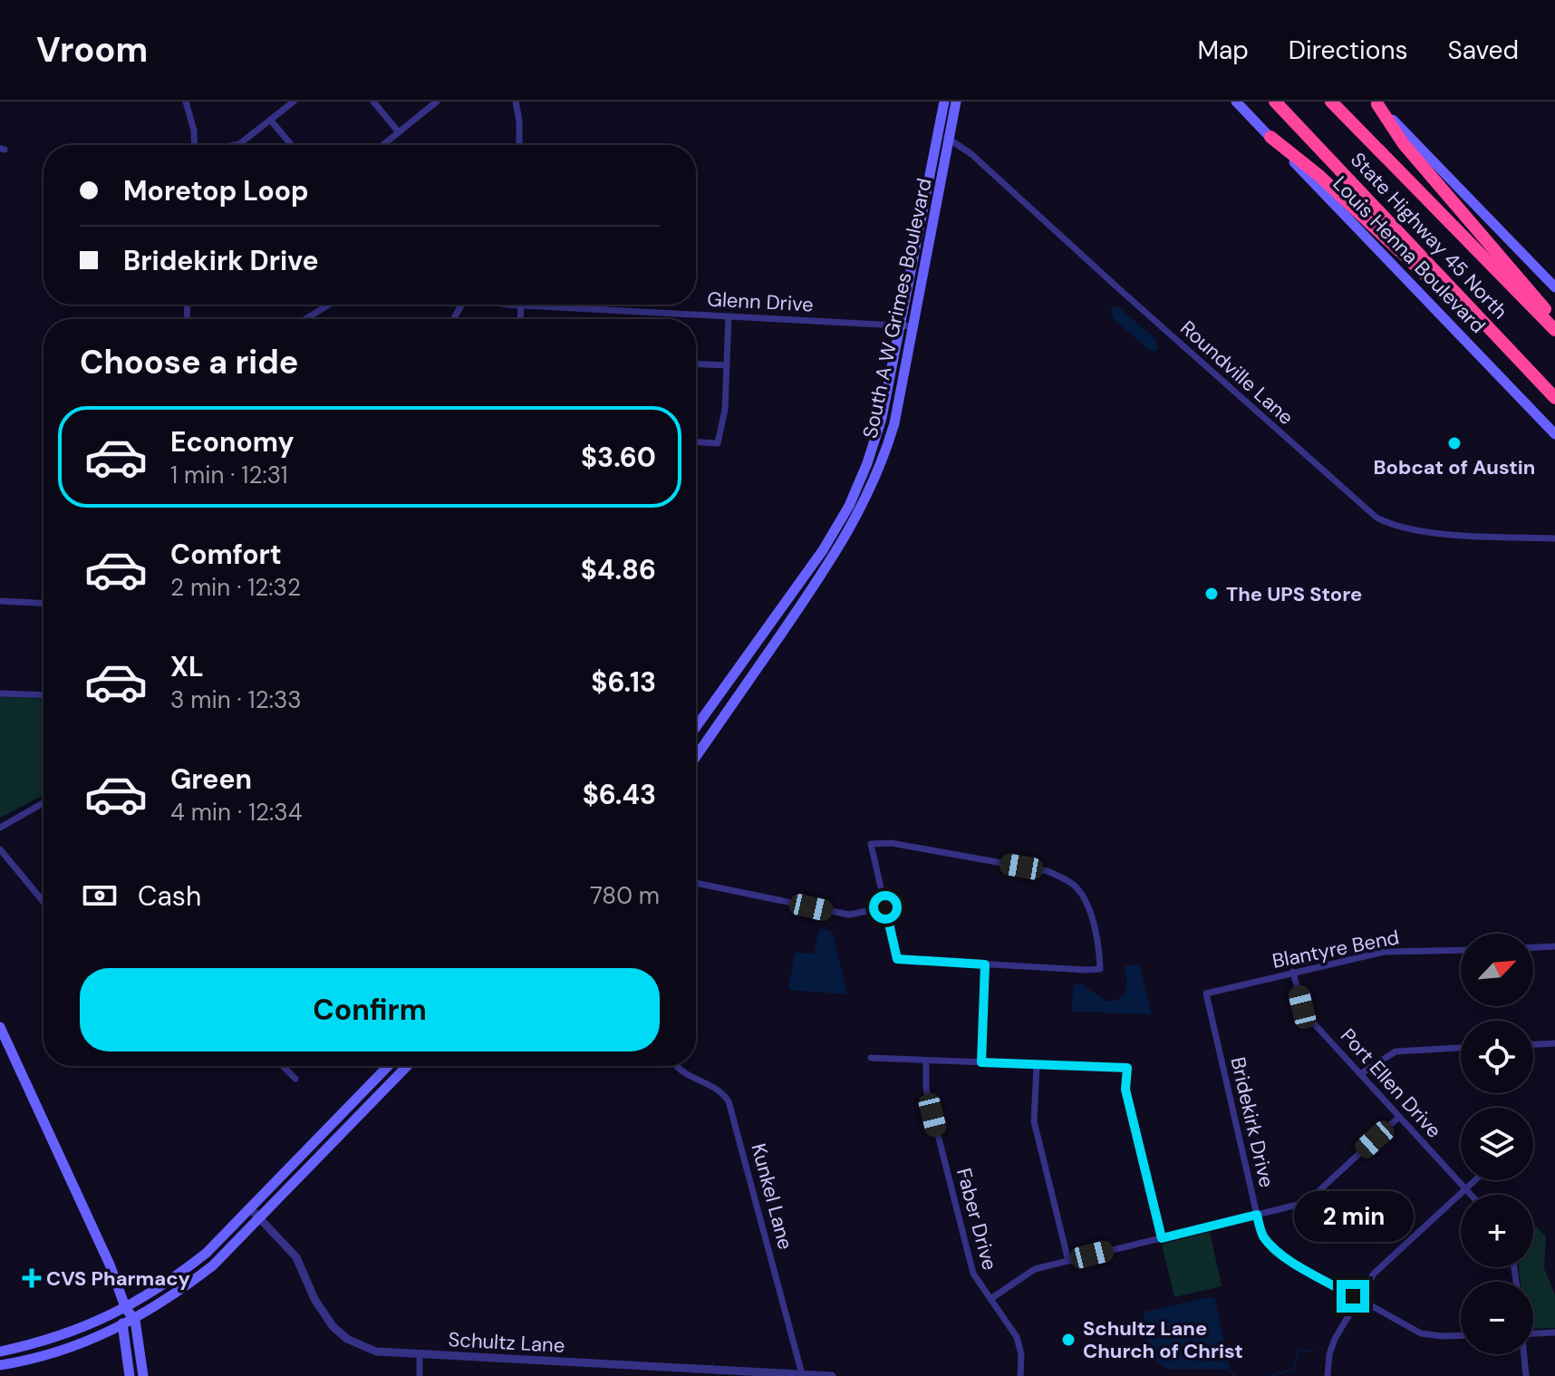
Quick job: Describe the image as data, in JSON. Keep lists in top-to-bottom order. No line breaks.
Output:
{"streets":{"highway":["State Highway 45 North"],"main road":["Louis Henna Boulevard","South A W Grimes Boulevard"],"street":["Glenn Drive","Roundville Lane","Blantyre Bend","Port Ellen Drive","Bridekirk Drive","Kunkel Lane","Faber Drive","Schultz Lane"]},"crossings":[["Glenn Drive","South A W Grimes Boulevard"],["South A W Grimes Boulevard","Roundville Lane"],["Blantyre Bend","Port Ellen Drive"],["Blantyre Bend","Bridekirk Drive"],["Kunkel Lane","Schultz Lane"]],"places":{"other":["Bobcat of Austin","The UPS Store","Schultz Lane Church of Christ"],"health":["CVS Pharmacy"]},"north":"top right","page":{"header":"Vroom","nav":["Map","Directions","Saved"],"banner":["Moretop Loop","Bridekirk Drive"],"heading":"Choose a ride","list":[{"name":"Economy","note":"1 min · 12:31","value":"$3.60"},{"name":"Comfort","note":"2 min · 12:32","value":"$4.86"},{"name":"XL","note":"3 min · 12:33","value":"$6.13"},{"name":"Green","note":"4 min · 12:34","value":"$6.43"}],"pay":["Cash","780 m"],"map_buttons":["+","−"],"buttons":"Confirm","bubble":"2 min"}}
